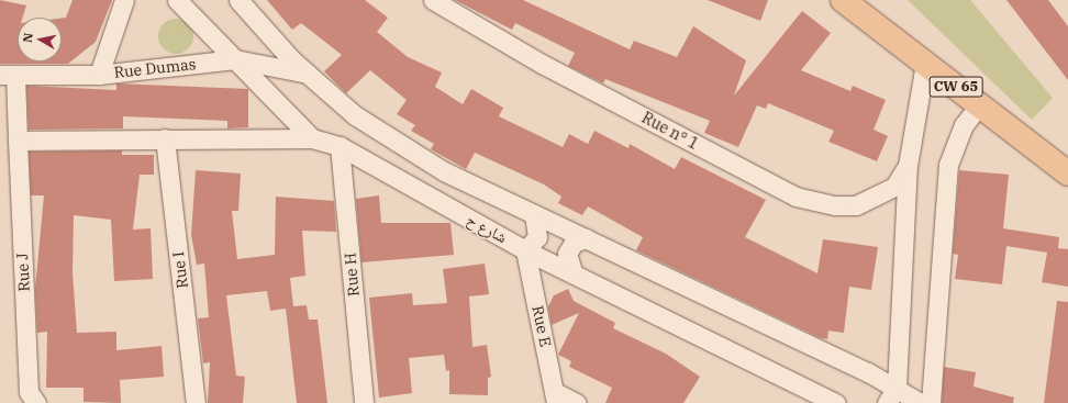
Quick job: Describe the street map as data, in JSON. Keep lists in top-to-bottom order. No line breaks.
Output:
{"streets":{"main road":["CW 65"],"street":["Rue Dumas","Rue n° 1","شارع ح","Rue I","Rue J","Rue H","Rue E"]},"crossings":[["Rue Dumas","Rue J"],["شارع ح","Rue H"],["شارع ح","Rue E"]],"north":"left"}
